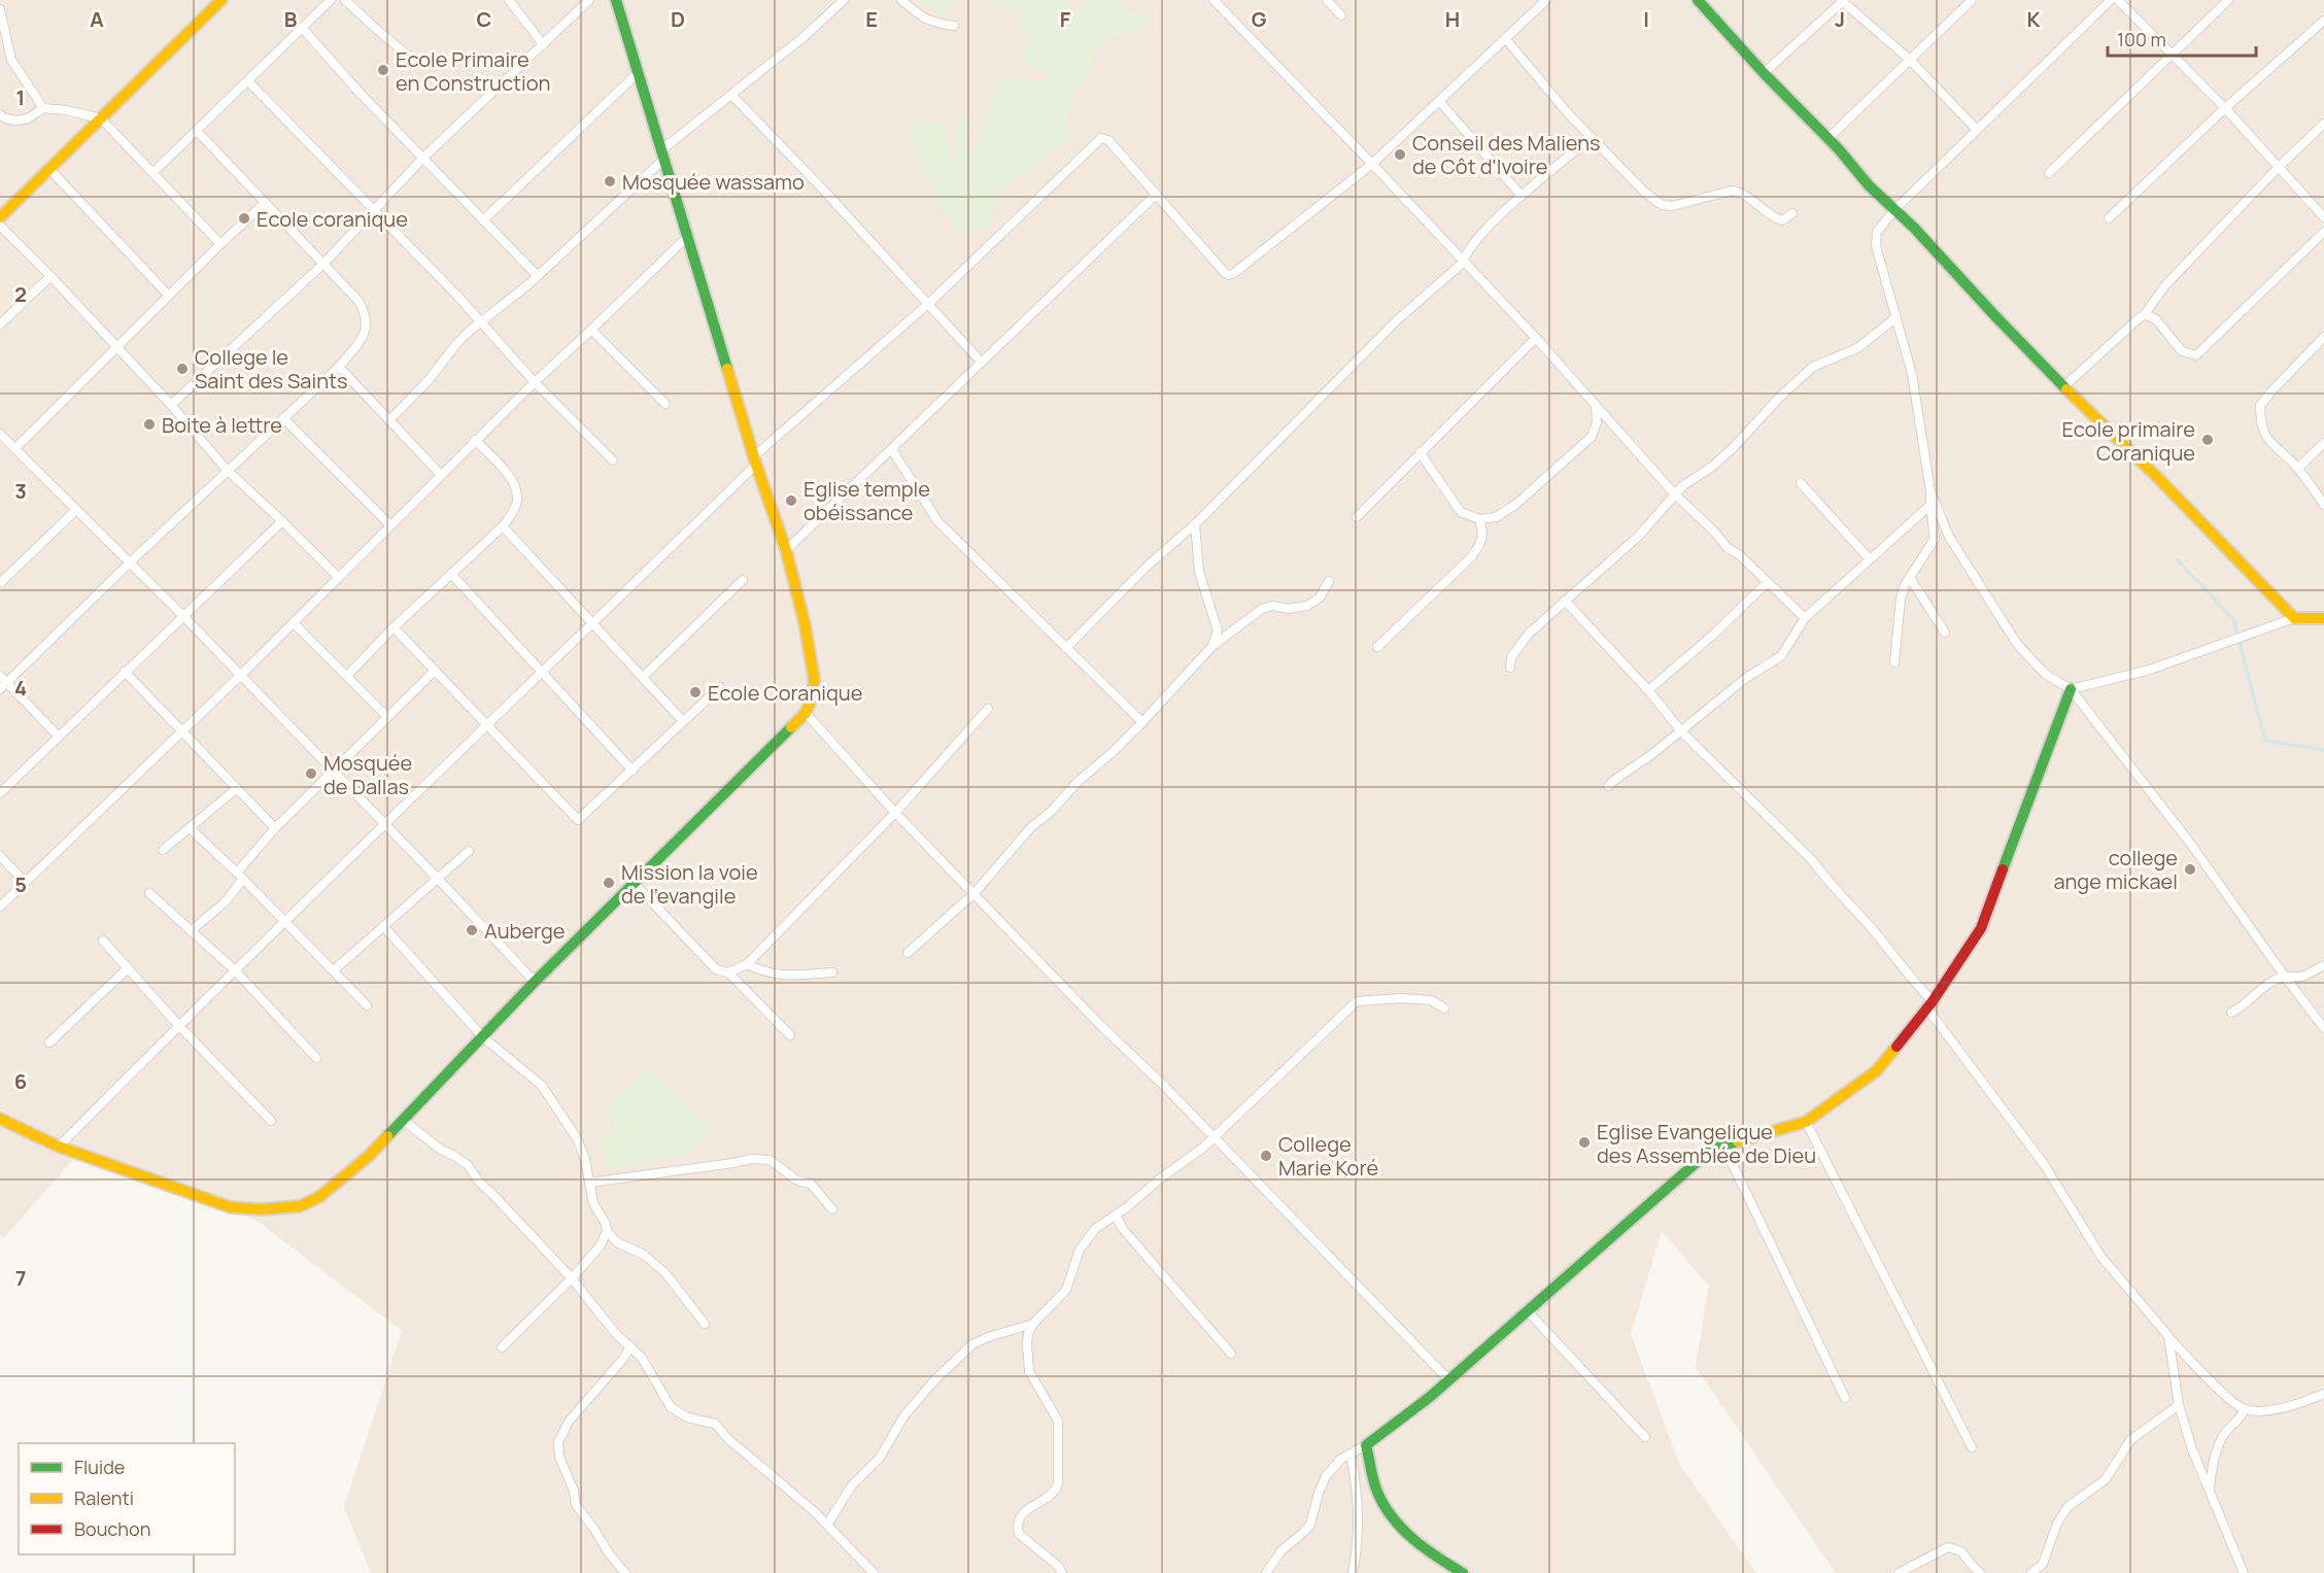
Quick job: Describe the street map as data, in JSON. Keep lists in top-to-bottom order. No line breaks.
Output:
{"places":["Ecole Primaire en Construction","Conseil des Maliens de Côt d'Ivoire","Mosquée wassamo","Ecole coranique","College le Saint des Saints","Boite à lettre","Ecole primaire Coranique","Eglise temple obéissance","Ecole Coranique","Mosquée de Dallas","college ange mickael","Mission la voie de l'evangile","Auberge","Eglise Evangelique des Assemblée de Dieu","College Marie Koré"],"legend":["Fluide","Ralenti","Bouchon"],"scale_bar":"100 m","grid":{"columns":["A","B","C","D","E","F","G","H","I","J","K"],"rows":["1","2","3","4","5","6","7"]}}
